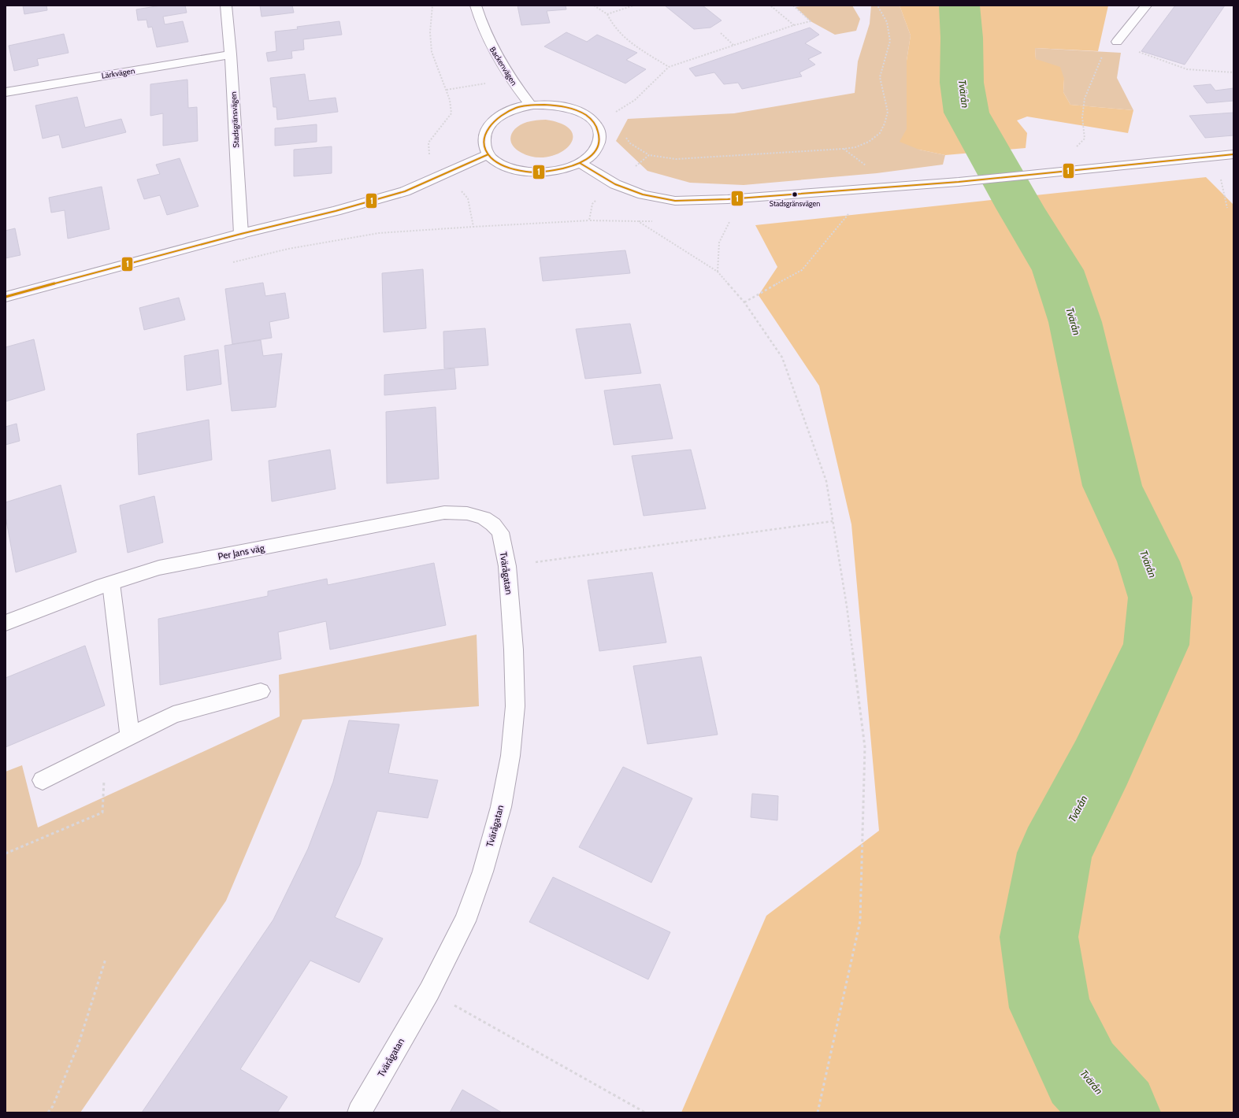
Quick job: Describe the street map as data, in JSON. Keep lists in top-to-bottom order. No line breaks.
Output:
{"streets":{"street":["Backenvägen","Lärkvägen","Stadsgränsvägen","Per Jans väg","Tvärågatan"]},"crossings":[["Lärkvägen","Stadsgränsvägen"],["Per Jans väg","Tvärågatan"]],"water":["Tvärån"],"places":["Stadsgränsvägen"],"lines":["transit line 1"]}
